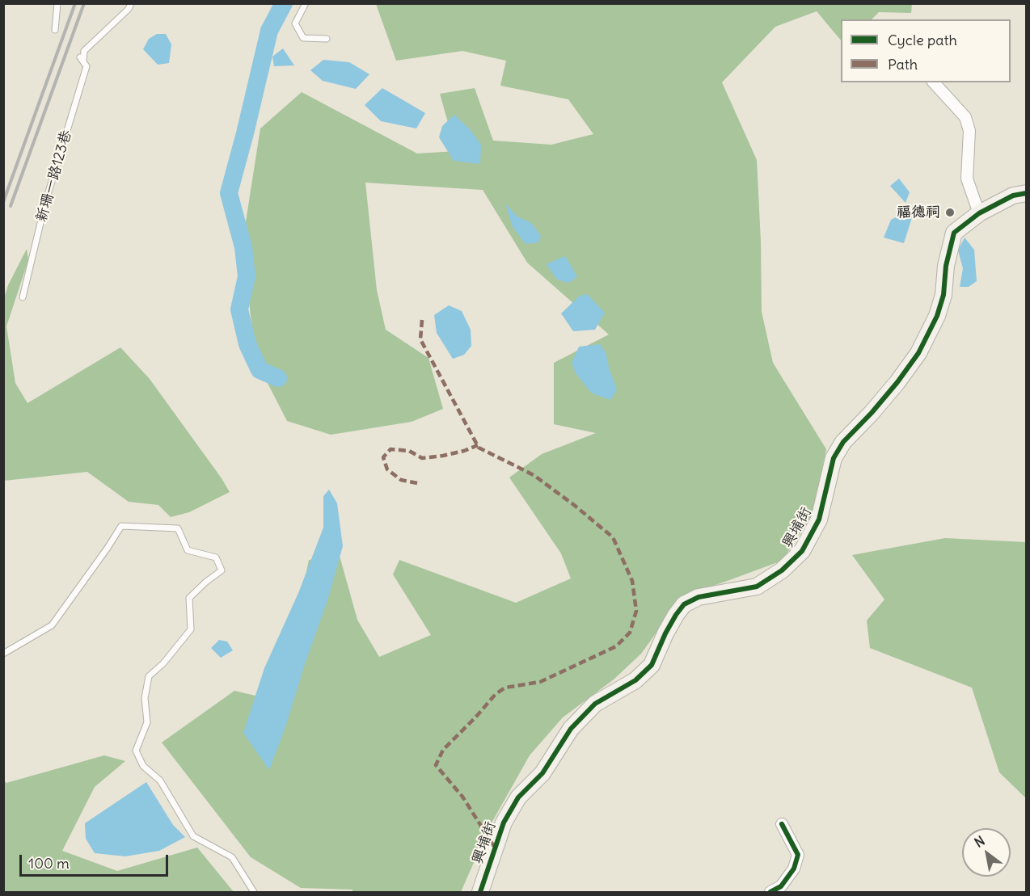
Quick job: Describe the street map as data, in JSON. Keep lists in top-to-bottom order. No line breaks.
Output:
{"streets":{"street":["興埔街"],"lane":["新珊一路123巷"]},"places":["福德祠"],"legend":["Cycle path","Path"],"scale_bar":"100 m","north":"top left"}
